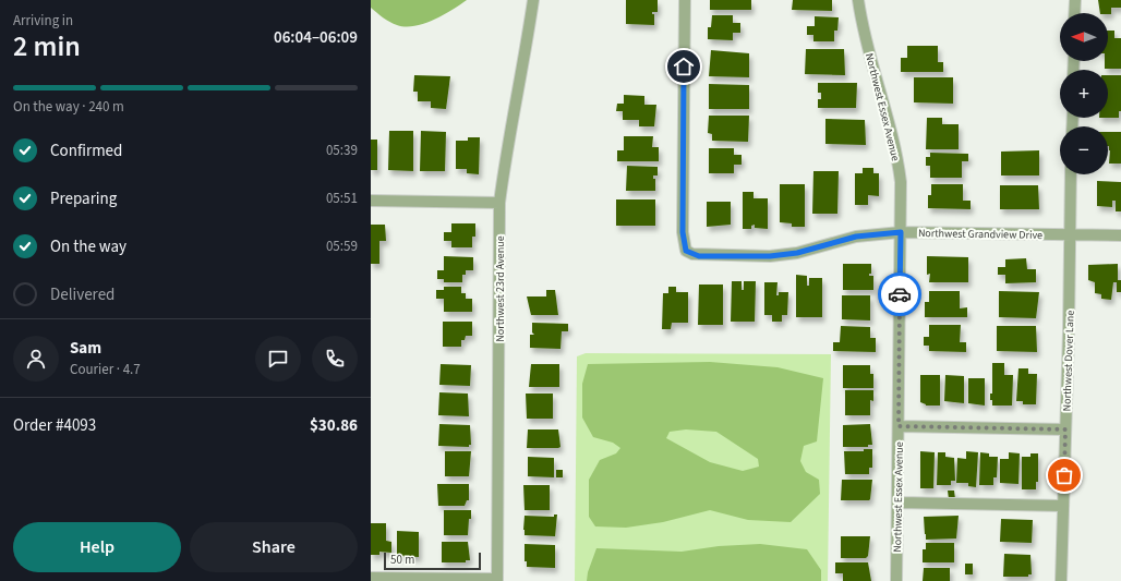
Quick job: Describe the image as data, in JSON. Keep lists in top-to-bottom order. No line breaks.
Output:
{"streets":{"street":["Northwest Essex Avenue","Northwest Grandview Drive","Northwest 23rd Avenue","Northwest Dover Lane"]},"crossings":[["Northwest Essex Avenue","Northwest Grandview Drive"],["Northwest Grandview Drive","Northwest Dover Lane"]],"scale_bar":"50 m","north":"left","page":{"heading":["2 min","Arriving in","06:04–06:09"],"panel":["Sam","Courier · 4.7","Order #4093","$30.86"],"map_buttons":["+","−"],"bar":"On the way · 240 m","list":[["Confirmed","05:39"],["Preparing","05:51"],["On the way","05:59"],"Delivered"],"buttons":["Help","Share"],"scale":"50 m"}}
